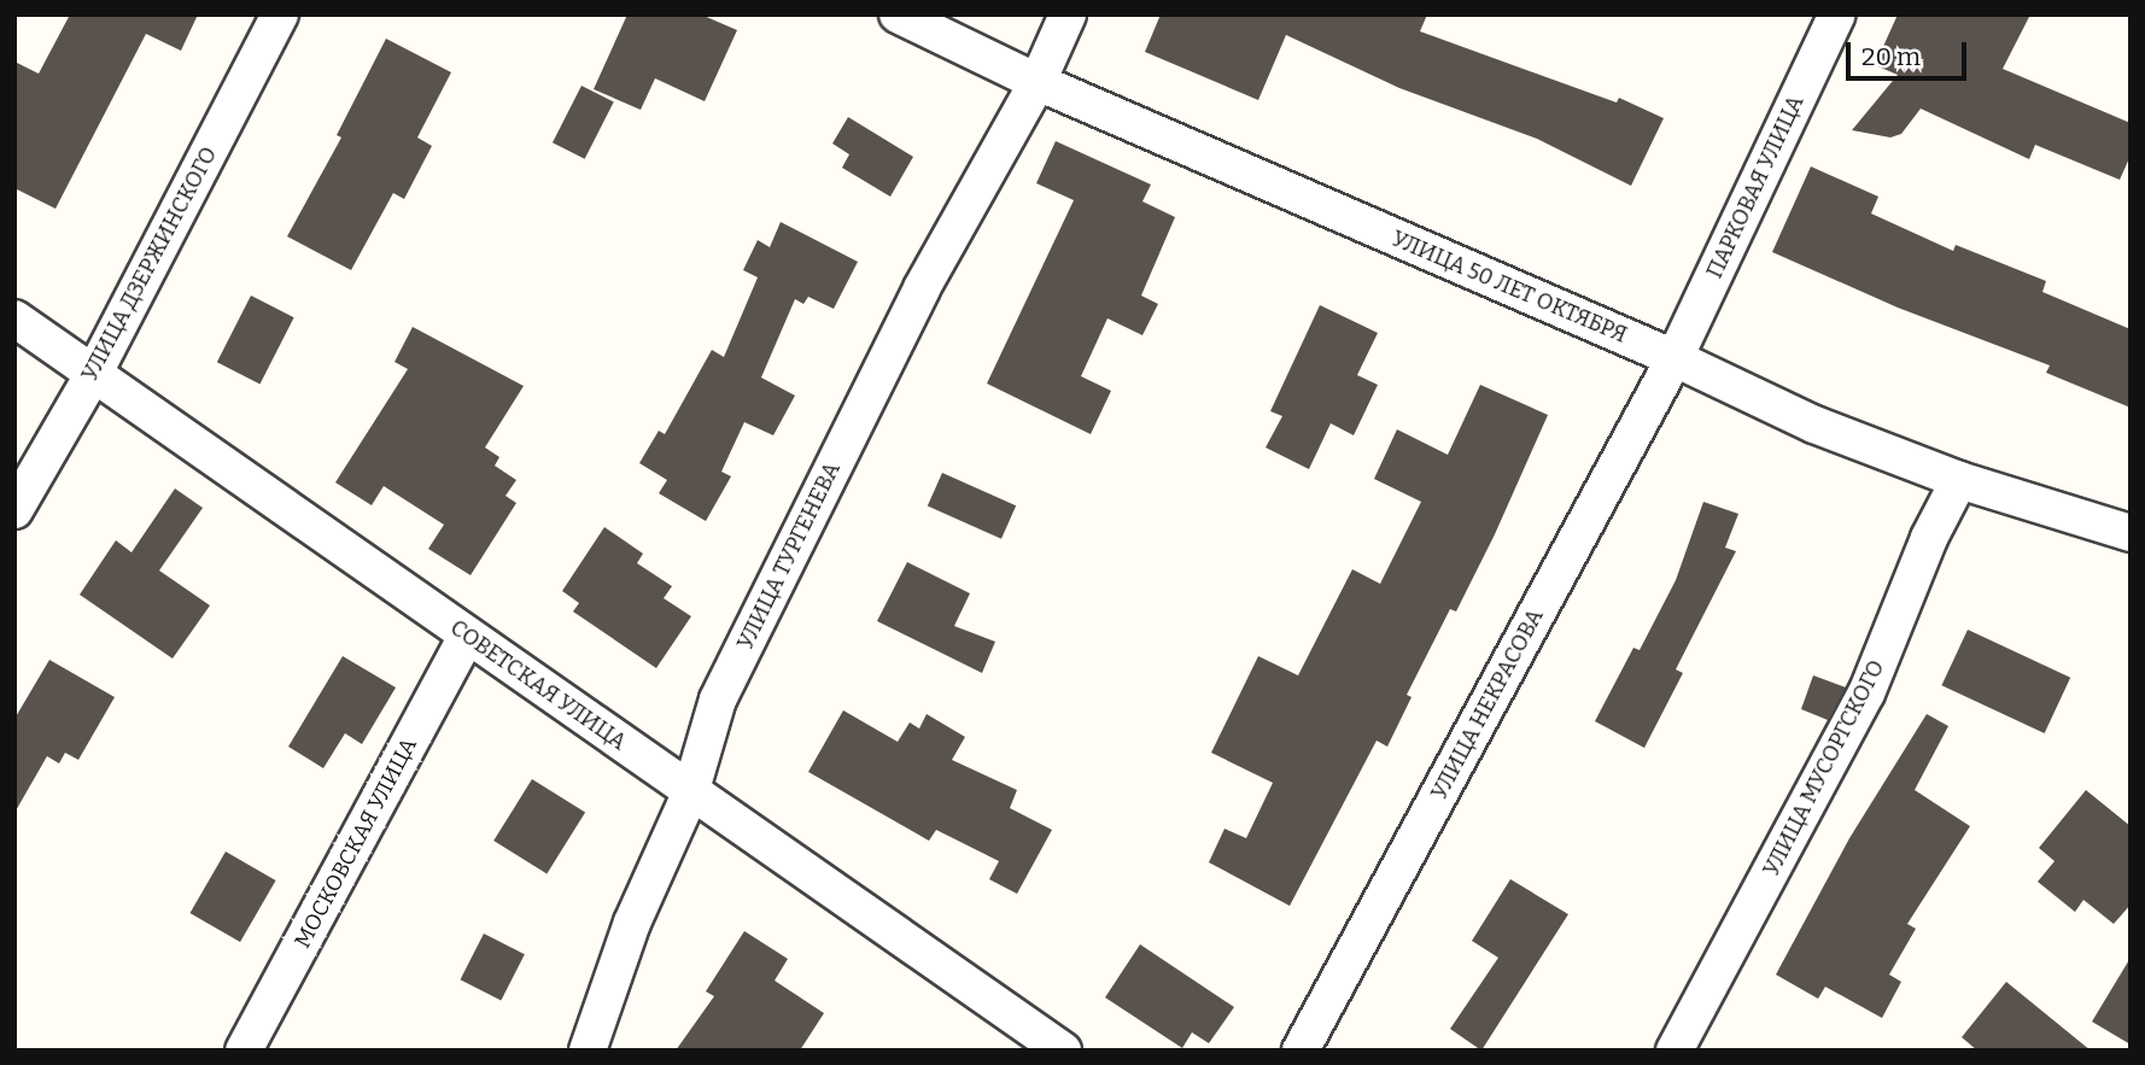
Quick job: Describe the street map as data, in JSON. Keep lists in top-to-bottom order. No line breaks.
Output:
{"streets":{"street":["ПАРКОВАЯ УЛИЦА","УЛИЦА ДЗЕРЖИНСКОГО","УЛИЦА 50 ЛЕТ ОКТЯБРЯ","УЛИЦА ТУРГЕНЕВА","СОВЕТСКАЯ УЛИЦА","УЛИЦА НЕКРАСОВА","УЛИЦА МУСОРГСКОГО","МОСКОВСКАЯ УЛИЦА"]},"crossings":[["ПАРКОВАЯ УЛИЦА","УЛИЦА 50 ЛЕТ ОКТЯБРЯ"],["ПАРКОВАЯ УЛИЦА","УЛИЦА НЕКРАСОВА"],["УЛИЦА ДЗЕРЖИНСКОГО","СОВЕТСКАЯ УЛИЦА"],["УЛИЦА 50 ЛЕТ ОКТЯБРЯ","УЛИЦА ТУРГЕНЕВА"],["УЛИЦА 50 ЛЕТ ОКТЯБРЯ","УЛИЦА НЕКРАСОВА"],["УЛИЦА 50 ЛЕТ ОКТЯБРЯ","УЛИЦА МУСОРГСКОГО"],["УЛИЦА ТУРГЕНЕВА","СОВЕТСКАЯ УЛИЦА"],["СОВЕТСКАЯ УЛИЦА","МОСКОВСКАЯ УЛИЦА"]],"scale_bar":"20 m"}
